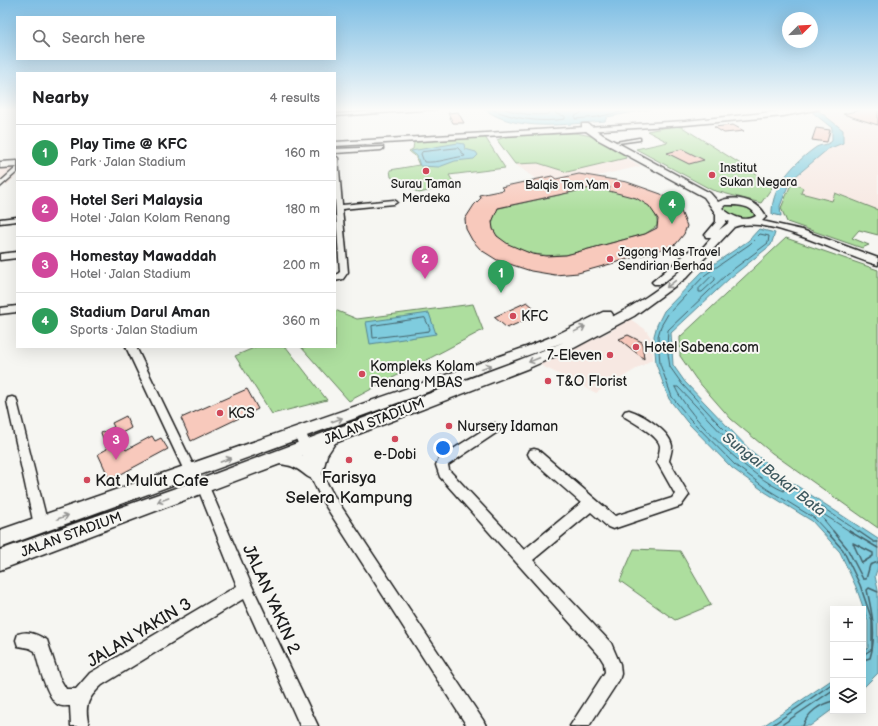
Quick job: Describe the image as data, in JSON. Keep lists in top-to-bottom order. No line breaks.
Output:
{"streets":{"main road":["JALAN STADIUM"],"street":["JALAN YAKIN 2","JALAN YAKIN 3"]},"crossings":[["JALAN STADIUM","JALAN YAKIN 2"],["JALAN YAKIN 2","JALAN YAKIN 3"]],"water":["Sungai Bakar Bata"],"places":["Surau Taman Merdeka","Institut Sukan Negara","Balqis Tom Yam","Jagong Mas Travel Sendirian Berhad","KFC","Hotel Sabena.com","7-Eleven","Kompleks Kolam Renang MBAS","T&O Florist","KCS","Nursery Idaman","e-Dobi","Farisya Selera Kampung","Kat Mulut Cafe"],"north":"top right","page":{"search":"Search here","heading":["Nearby","4 results"],"list":[{"mark":"1","name":"Play Time @ KFC","note":"Park · Jalan Stadium","value":"160 m"},{"mark":"2","name":"Hotel Seri Malaysia","note":"Hotel · Jalan Kolam Renang","value":"180 m"},{"mark":"3","name":"Homestay Mawaddah","note":"Hotel · Jalan Stadium","value":"200 m"},{"mark":"4","name":"Stadium Darul Aman","note":"Sports · Jalan Stadium","value":"360 m"}],"pins":["4","2","1","3"],"map_buttons":["+","−"]}}
